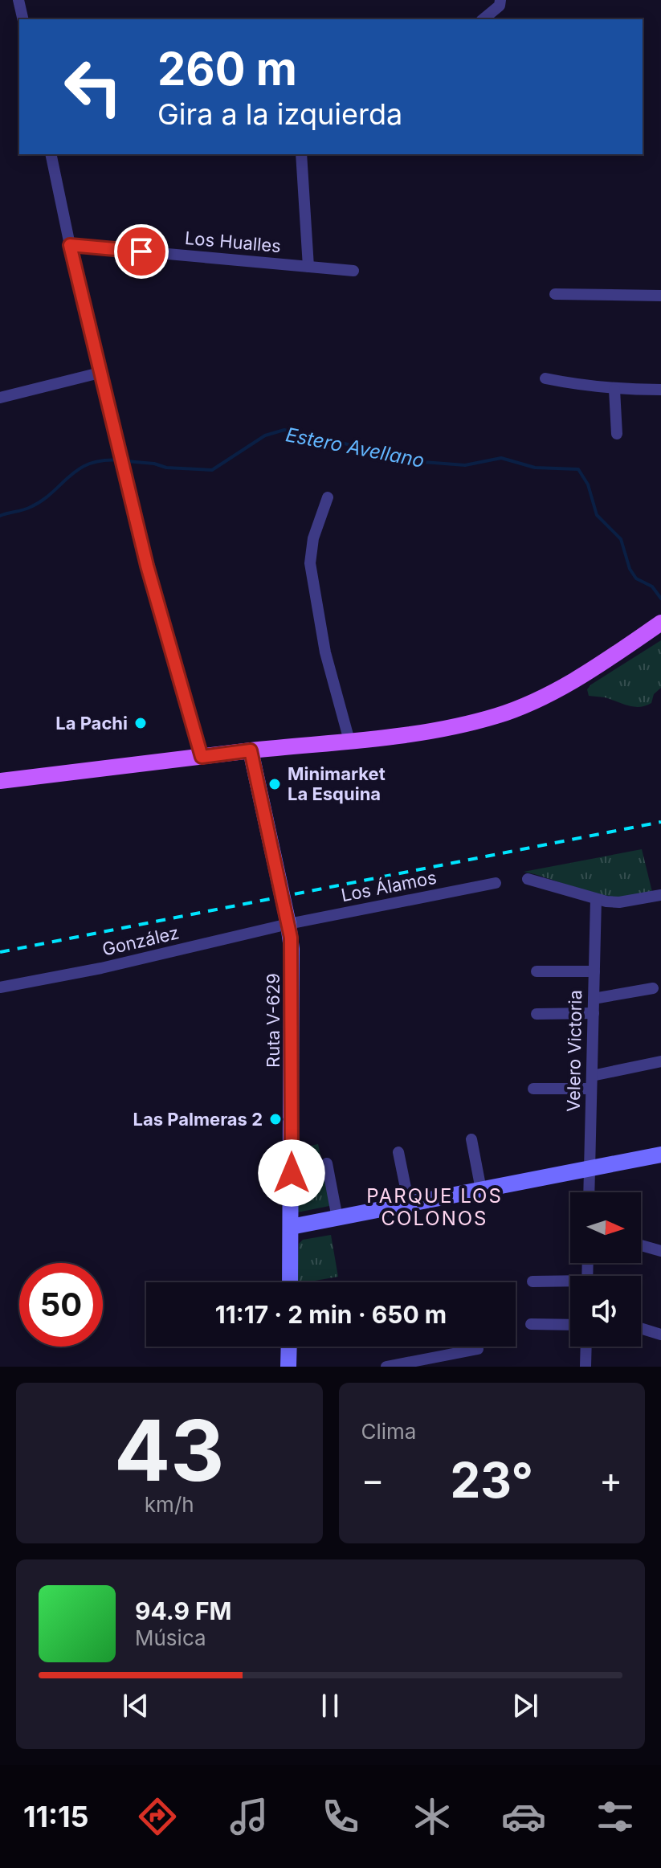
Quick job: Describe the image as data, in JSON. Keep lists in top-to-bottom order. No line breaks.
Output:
{"streets":{"main road":["Ruta V-629"],"street":["Los Hualles","Los Álamos","González","Velero Victoria"]},"crossings":[["Los Álamos","González"],["Los Álamos","Ruta V-629"],["González","Ruta V-629"]],"districts":["PARQUE LOS COLONOS"],"water":["Estero Avellano"],"places":["La Pachi","Minimarket La Esquina","Las Palmeras 2"],"north":"right","page":{"turn":["260 m","Gira a la izquierda"],"limit":"50","trip":"11:17 · 2 min · 650 m","tile":[["43","km/h"],"Clima"],"heat":["−","23°","+"],"song":["94.9 FM","Música"],"tabs":"11:15"}}
